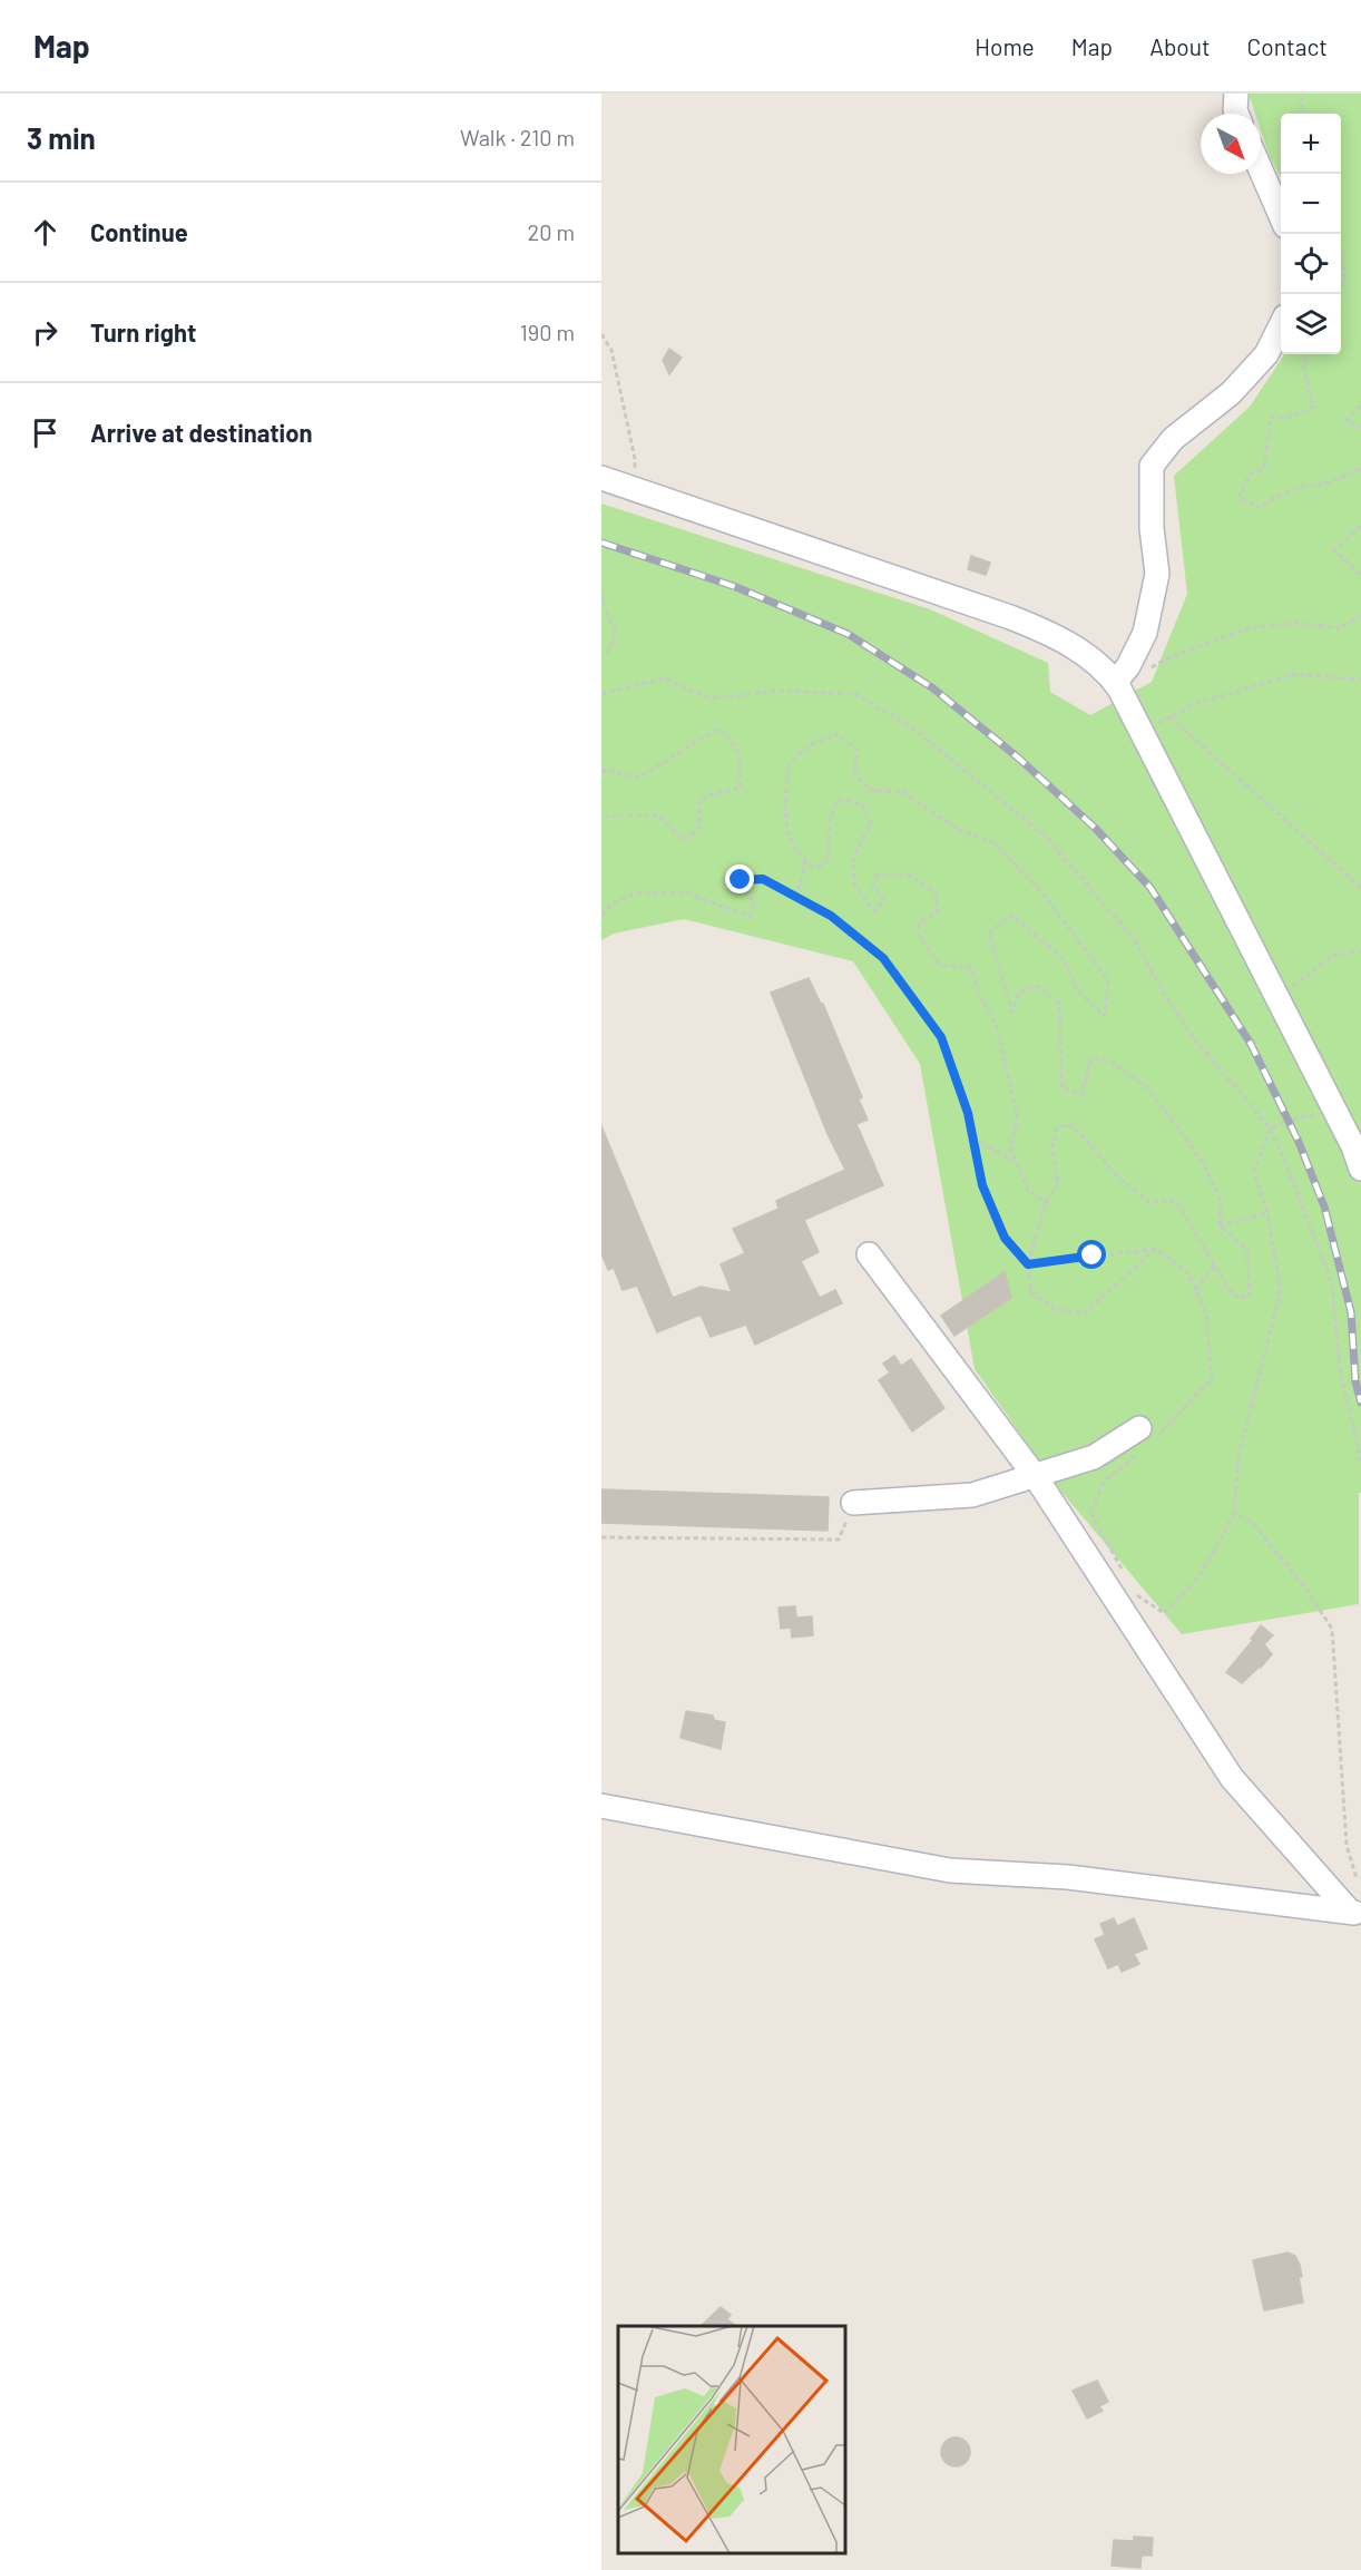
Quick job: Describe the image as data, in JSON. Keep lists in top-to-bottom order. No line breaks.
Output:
{"north":"bottom right","page":{"header":"Map","nav":["Home","Map","About","Contact"],"heading":["3 min","Walk · 210 m"],"map_buttons":["+","−"],"list":[["Continue","20 m"],["Turn right","190 m"],"Arrive at destination"]}}
